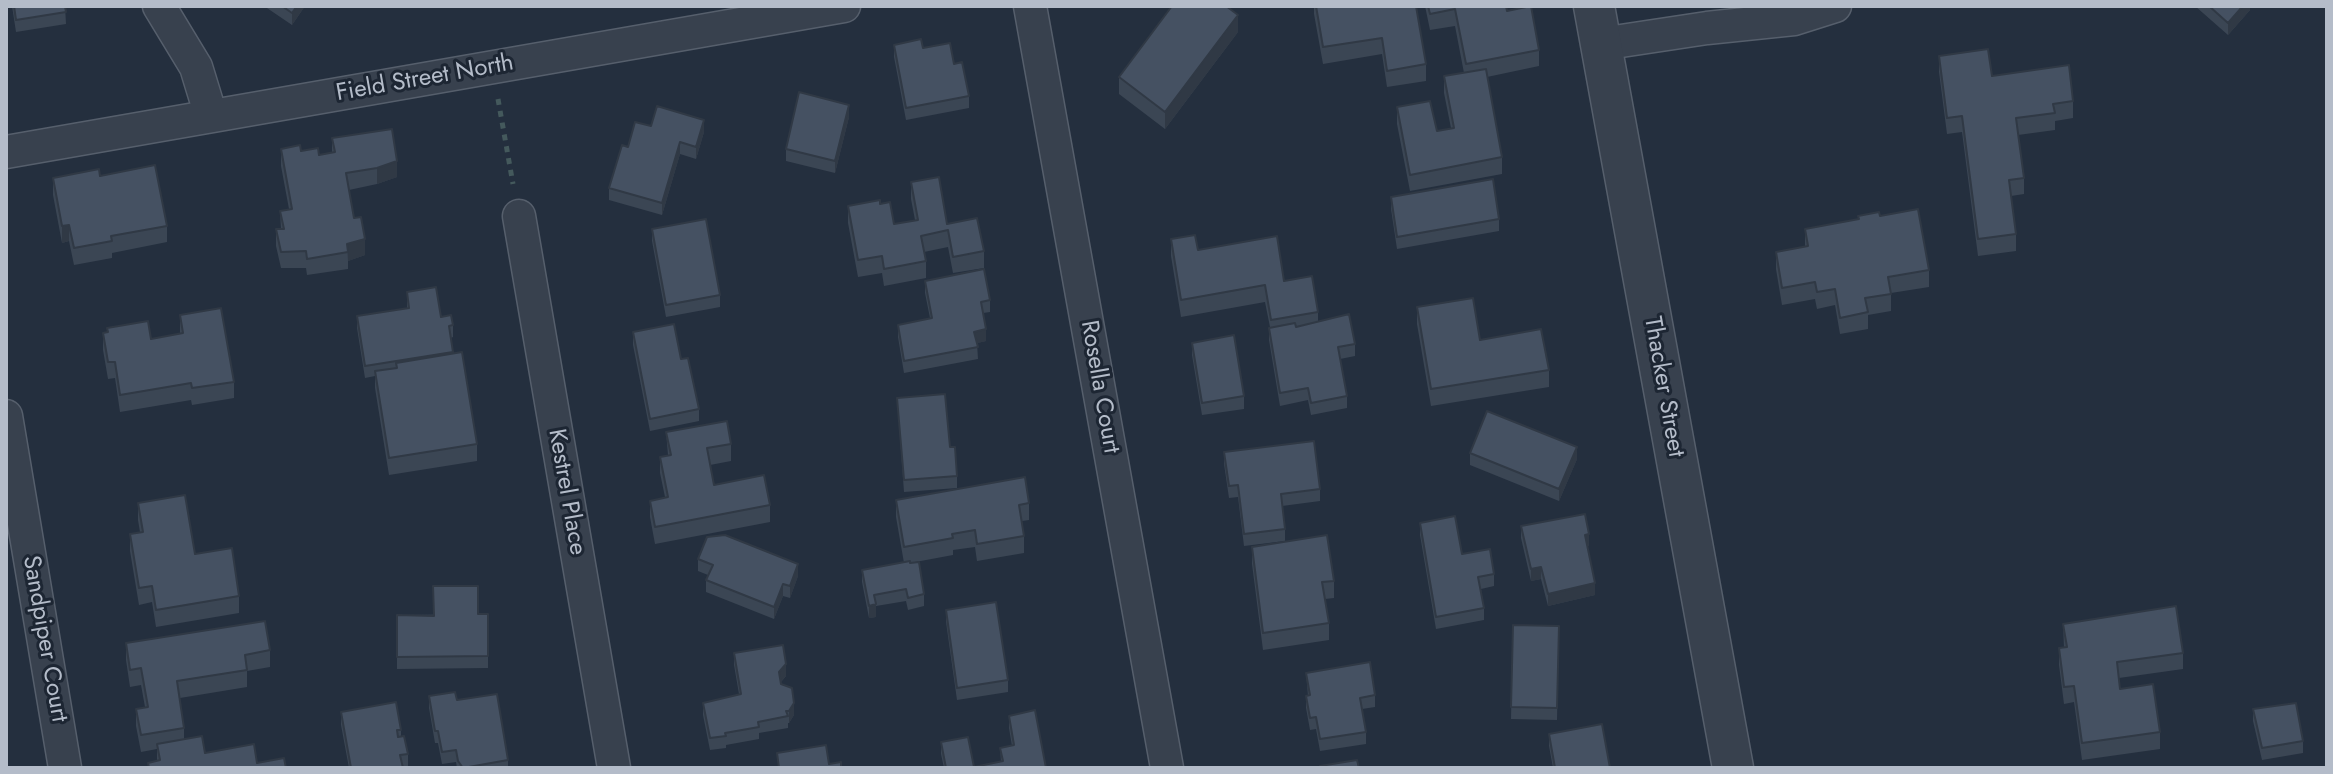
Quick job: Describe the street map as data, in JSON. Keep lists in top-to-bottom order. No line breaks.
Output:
{"streets":{"street":["Field Street North","Rosella Court","Thacker Street","Kestrel Place","Sandpiper Court"]}}
